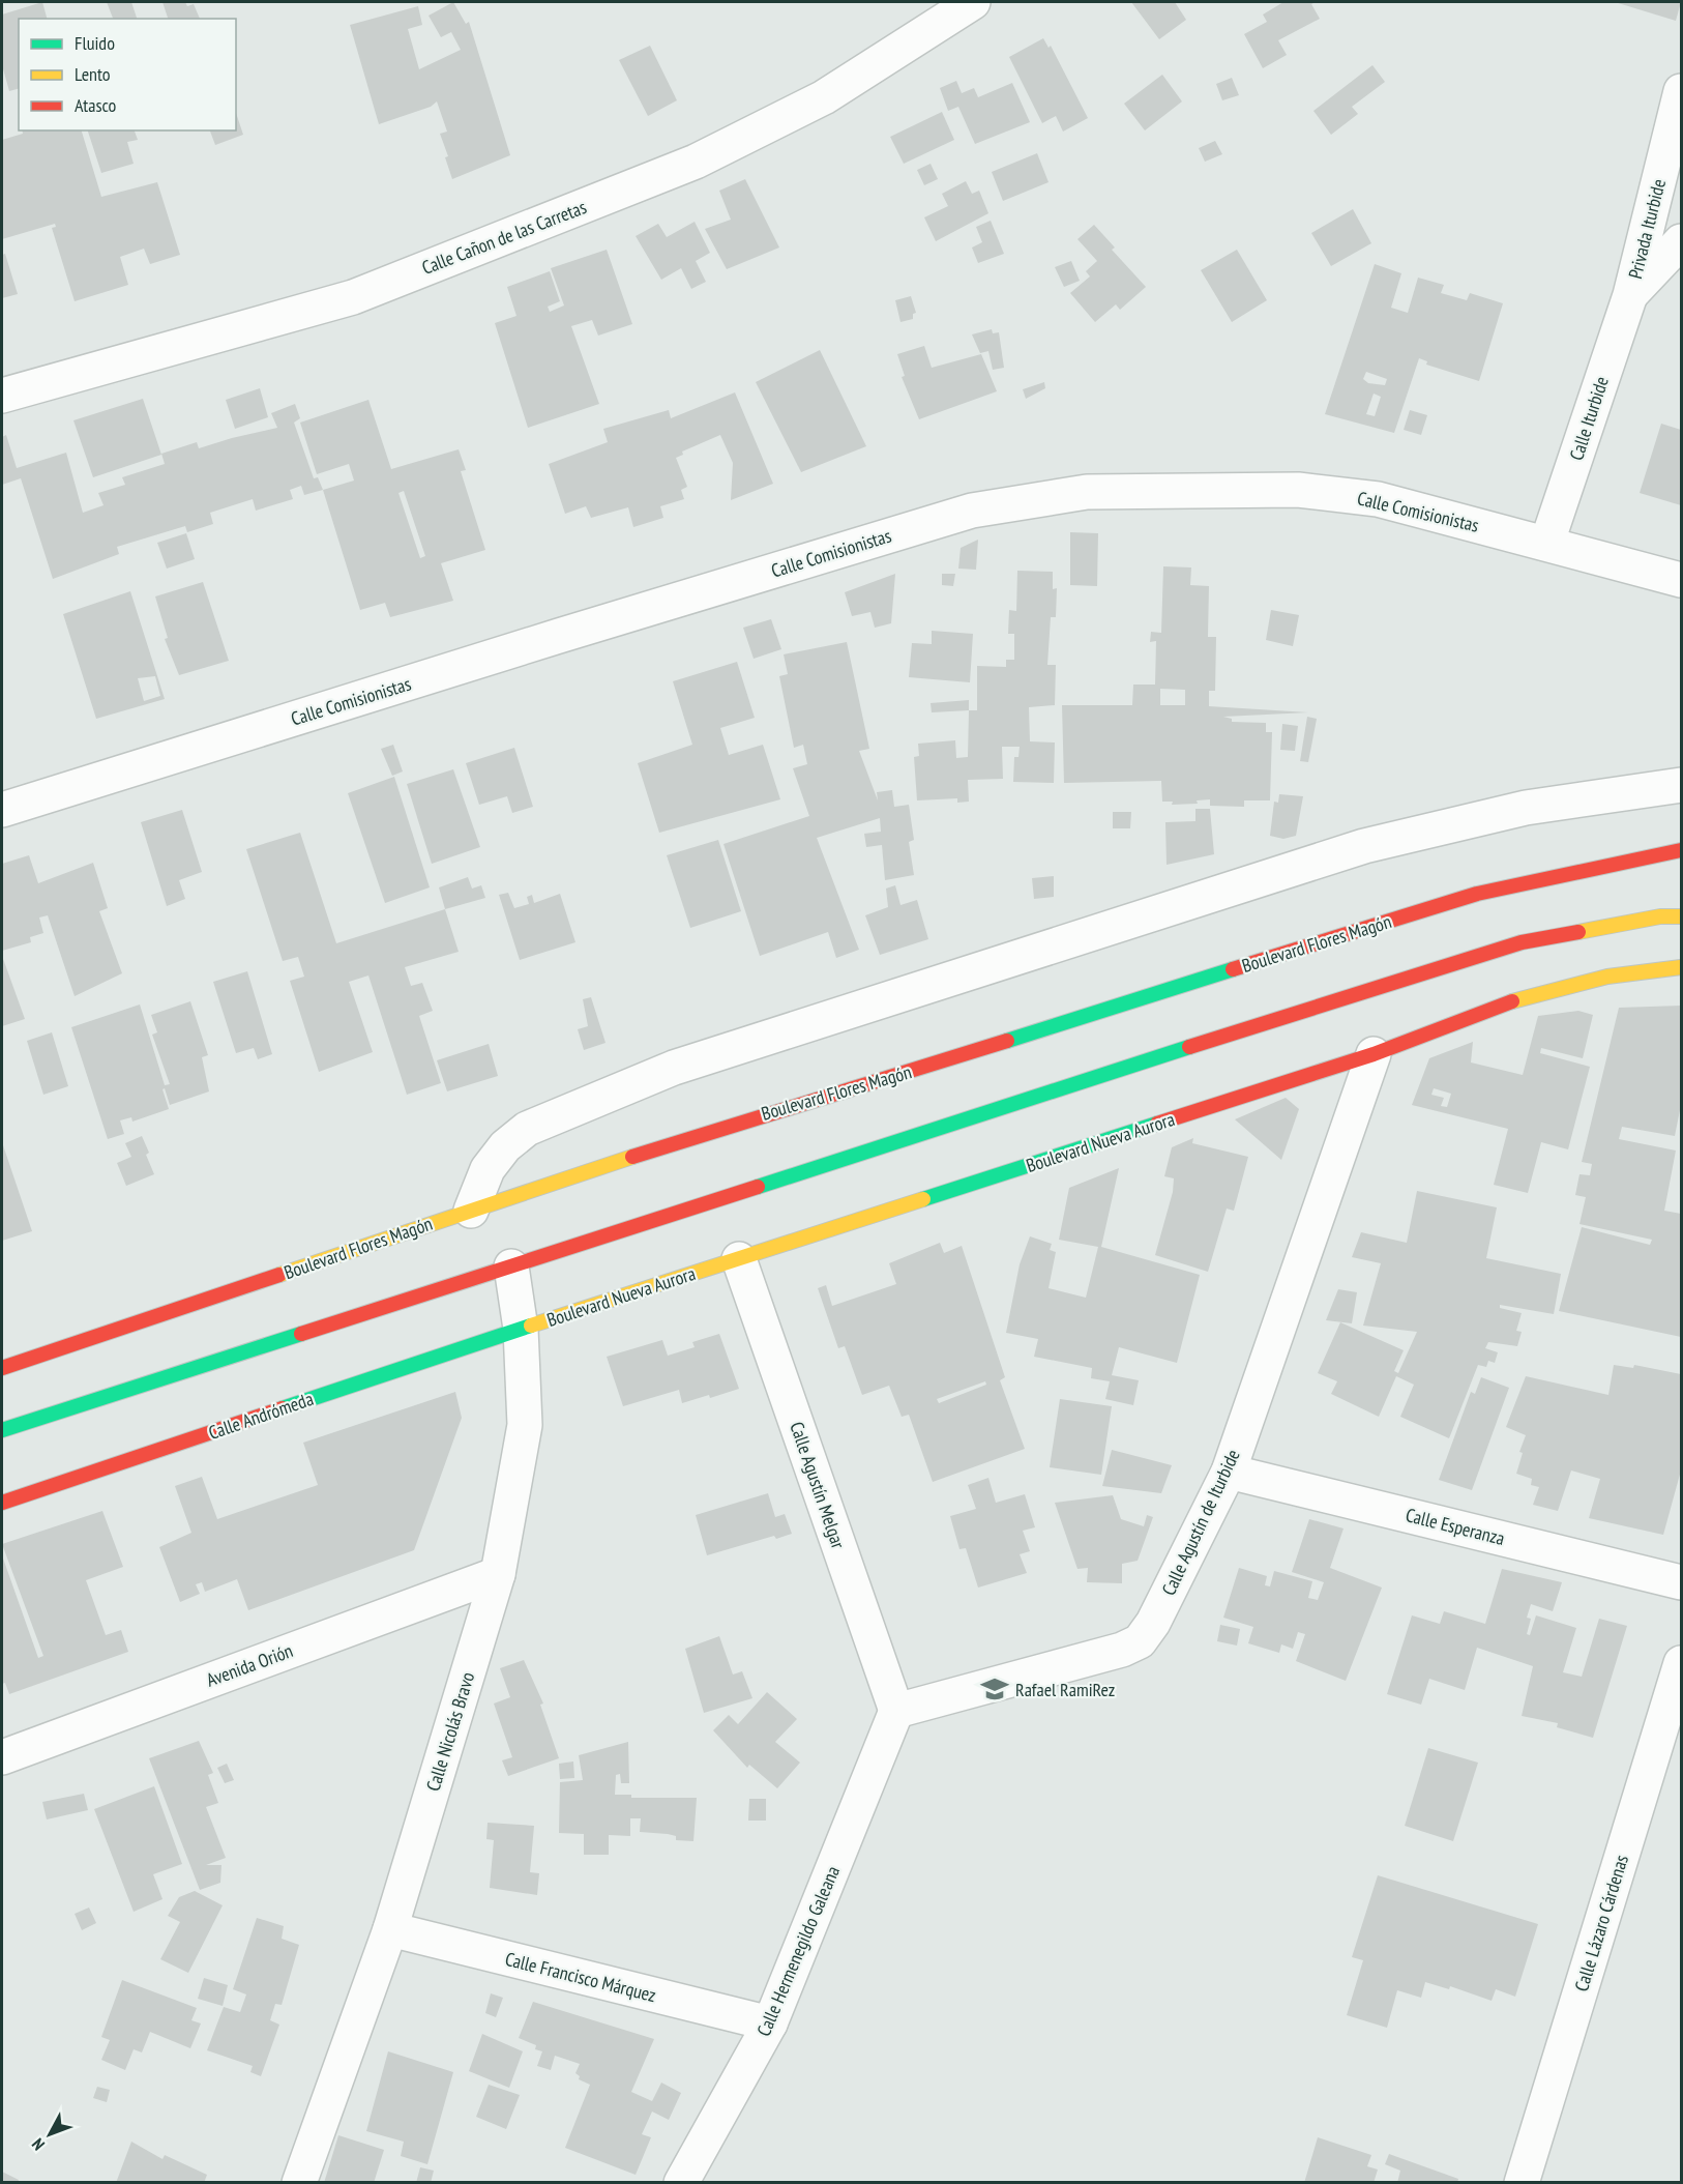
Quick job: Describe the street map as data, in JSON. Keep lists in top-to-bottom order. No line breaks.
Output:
{"streets":{"main road":["Boulevard Flores Magón","Boulevard Nueva Aurora","Calle Andrómeda"],"street":["Privada Iturbide","Calle Cañon de las Carretas","Calle Iturbide","Calle Comisionistas","Calle Agustín Melgar","Calle Agustín de Iturbide","Calle Esperanza","Avenida Orión","Calle Nicolás Bravo","Calle Lázaro Cárdenas","Calle Hermenegildo Galeana","Calle Francisco Márquez"]},"crossings":[["Privada Iturbide","Calle Iturbide"],["Calle Iturbide","Calle Comisionistas"],["Boulevard Nueva Aurora","Calle Andrómeda"],["Boulevard Nueva Aurora","Calle Agustín Melgar"],["Boulevard Nueva Aurora","Calle Agustín de Iturbide"],["Boulevard Nueva Aurora","Calle Nicolás Bravo"],["Calle Andrómeda","Calle Nicolás Bravo"],["Calle Agustín Melgar","Calle Agustín de Iturbide"],["Calle Agustín Melgar","Calle Hermenegildo Galeana"],["Calle Agustín de Iturbide","Calle Esperanza"],["Calle Agustín de Iturbide","Calle Hermenegildo Galeana"],["Avenida Orión","Calle Nicolás Bravo"],["Calle Nicolás Bravo","Calle Francisco Márquez"],["Calle Hermenegildo Galeana","Calle Francisco Márquez"]],"places":{"school or university":["Rafael RamiRez"]},"legend":["Fluido","Lento","Atasco"],"north":"bottom left"}
